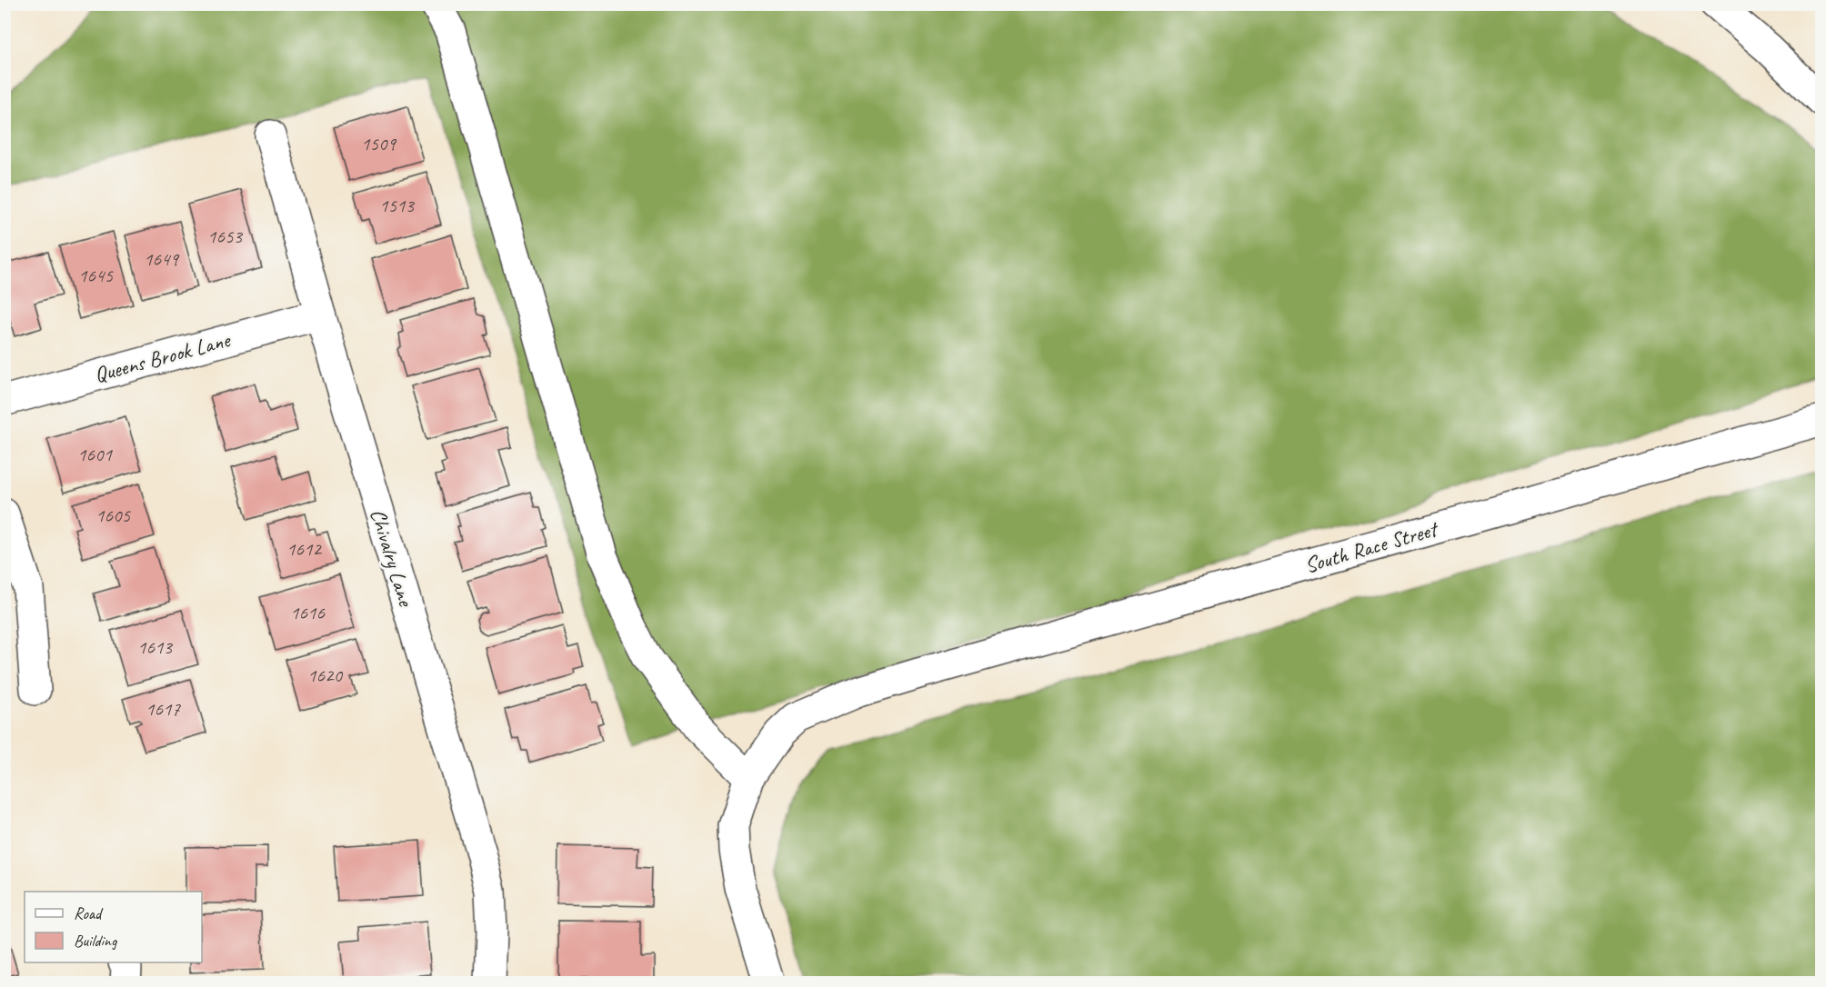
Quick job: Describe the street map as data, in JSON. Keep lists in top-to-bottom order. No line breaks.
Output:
{"streets":{"street":["Queens Brook Lane","South Race Street","Chivalry Lane"]},"crossings":[["Queens Brook Lane","Chivalry Lane"]],"house_numbers":["1509","1513","1653","1649","1645","1601","1605","1612","1616","1613","1620","1617"],"legend":["Road","Building"]}
